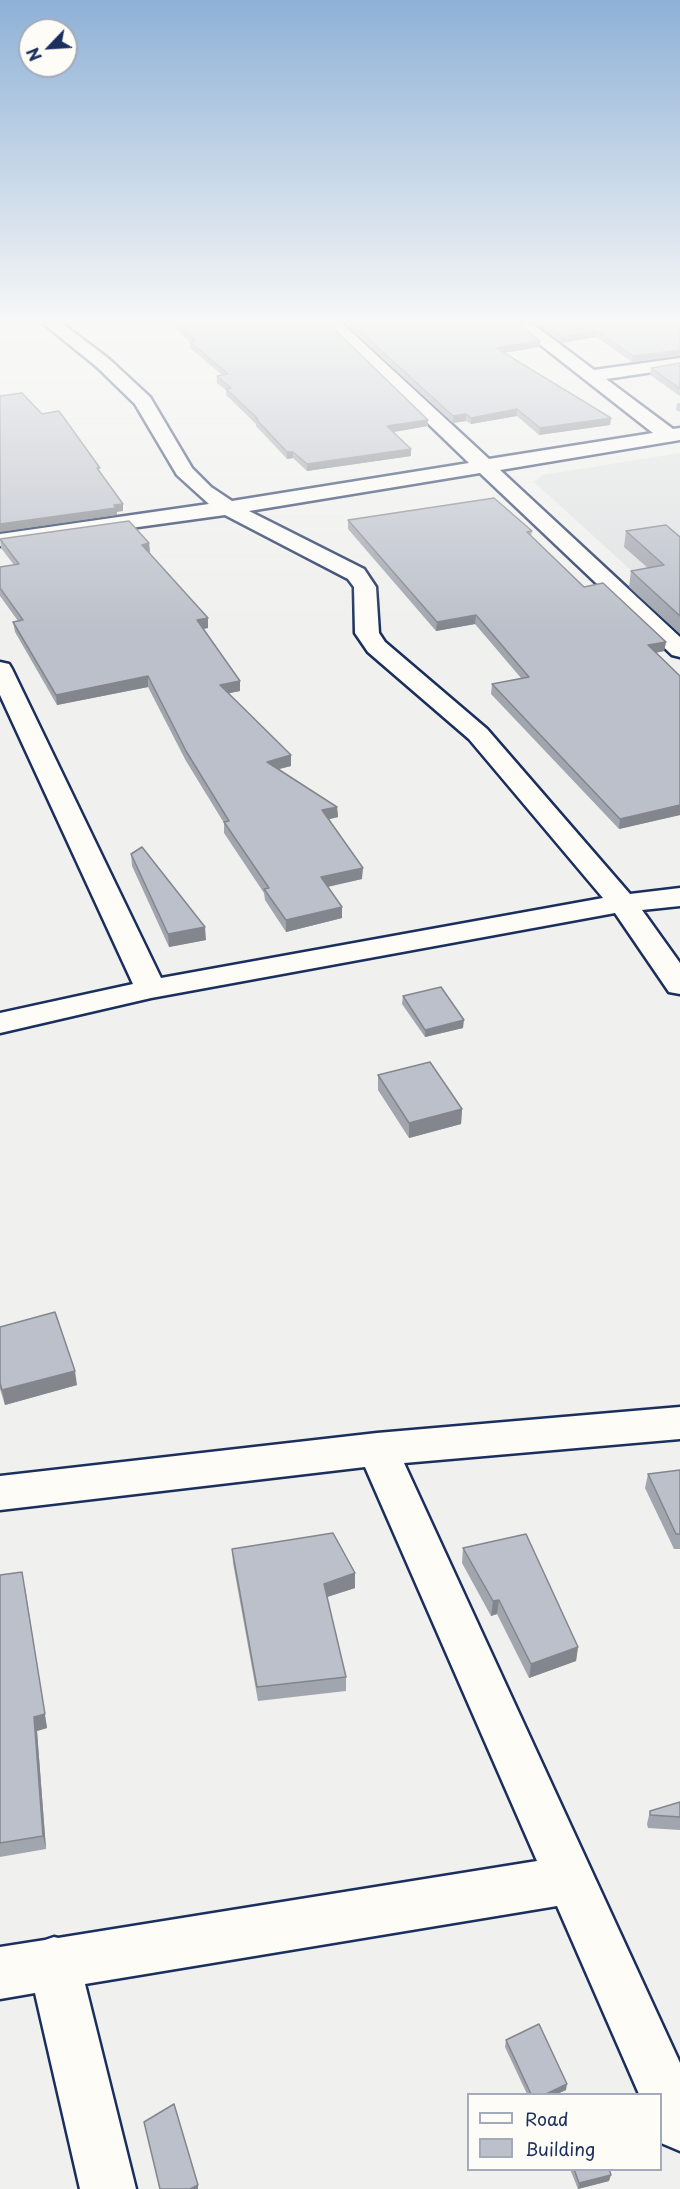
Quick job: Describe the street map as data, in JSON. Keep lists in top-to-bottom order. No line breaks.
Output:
{"legend":["Road","Building"],"north":"bottom left"}
